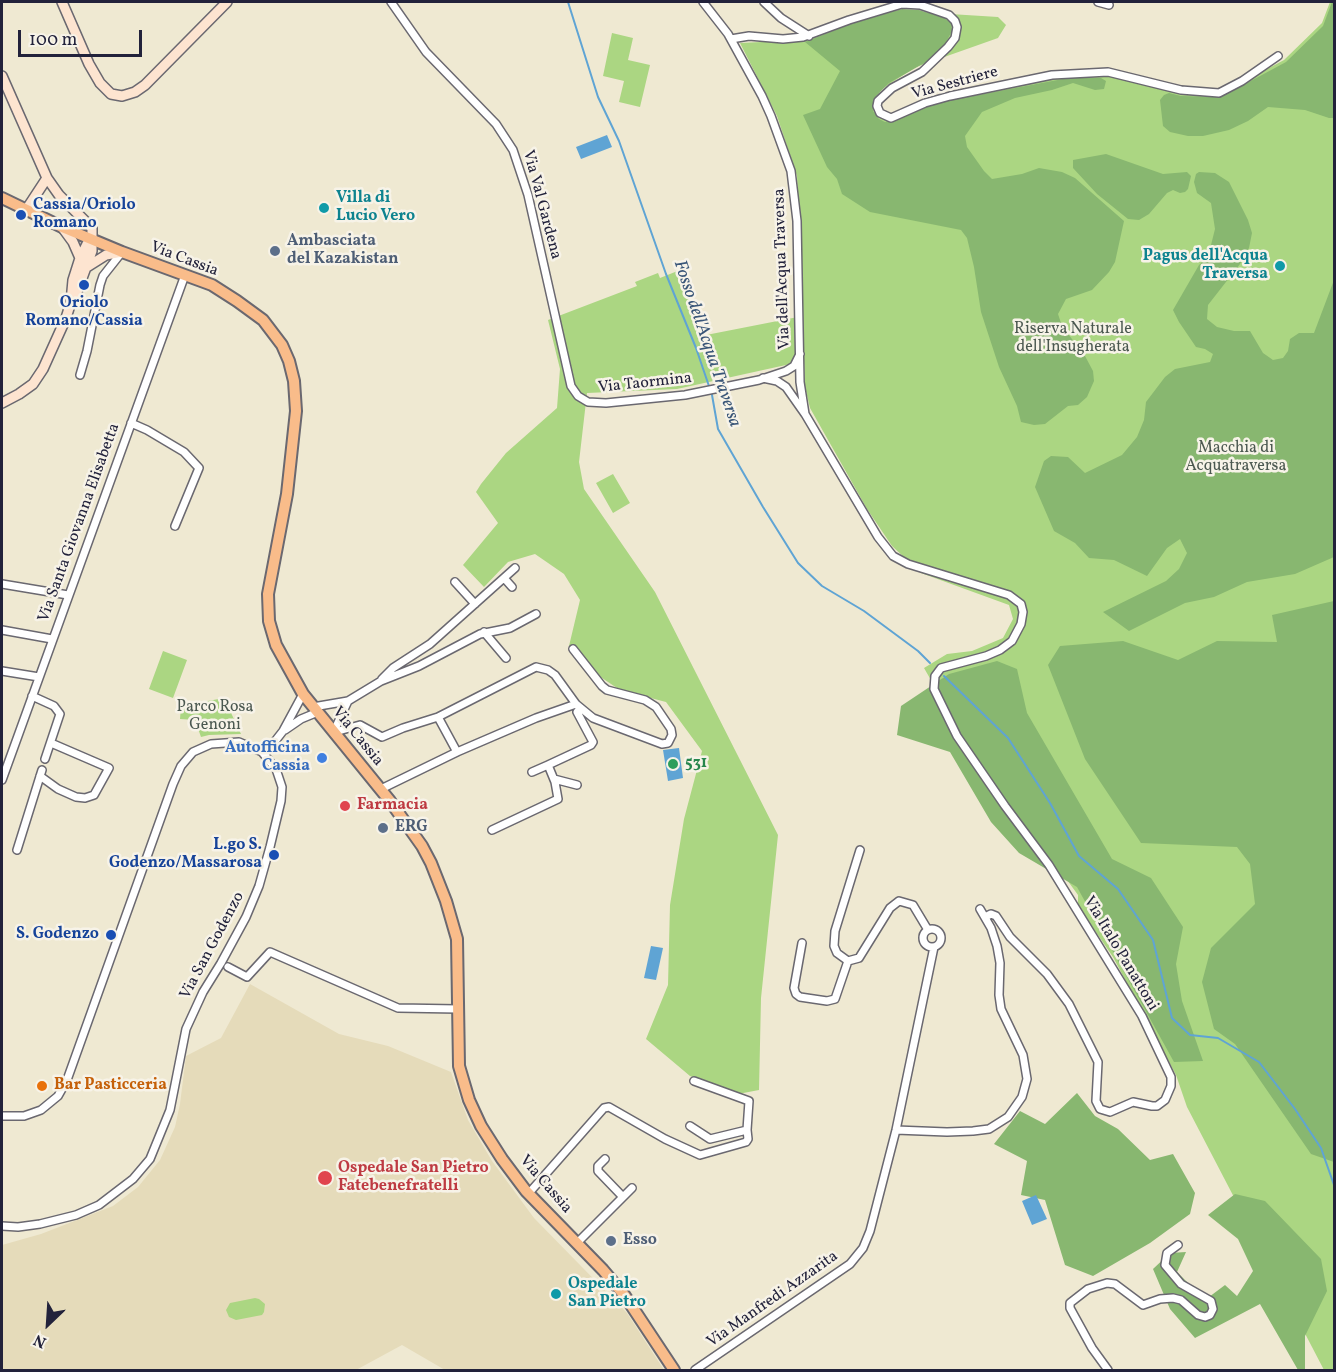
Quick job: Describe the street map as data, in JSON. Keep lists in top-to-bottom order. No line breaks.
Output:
{"streets":{"main road":["Via Cassia"],"street":["Via Sestriere","Via Val Gardena","Via dell'Acqua Traversa","Via Taormina","Via Santa Giovanna Elisabetta","Via San Godenzo","Via Italo Panattoni","Via Manfredi Azzarita"]},"crossings":[["Via Sestriere","Via dell'Acqua Traversa"],["Via Val Gardena","Via Taormina"],["Via Cassia","Via Santa Giovanna Elisabetta"],["Via dell'Acqua Traversa","Via Taormina"],["Via dell'Acqua Traversa","Via Italo Panattoni"],["Via Italo Panattoni","Via Manfredi Azzarita"]],"water":["Fosso dell'Acqua Traversa"],"parks":["Riserva Naturale dell'Insugherata","Macchia di Acquatraversa","Parco Rosa Genoni"],"places":["Villa di Lucio Vero","Cassia/Oriolo Romano","Ambasciata del Kazakistan","Pagus dell'Acqua Traversa","Oriolo Romano/Cassia","Autofficina Cassia","531","Farmacia","ERG","L.go S. Godenzo/Massarosa","S. Godenzo","Bar Pasticceria","Ospedale San Pietro Fatebenefratelli","Esso","Ospedale San Pietro"],"scale_bar":"100 m","north":"bottom left"}
